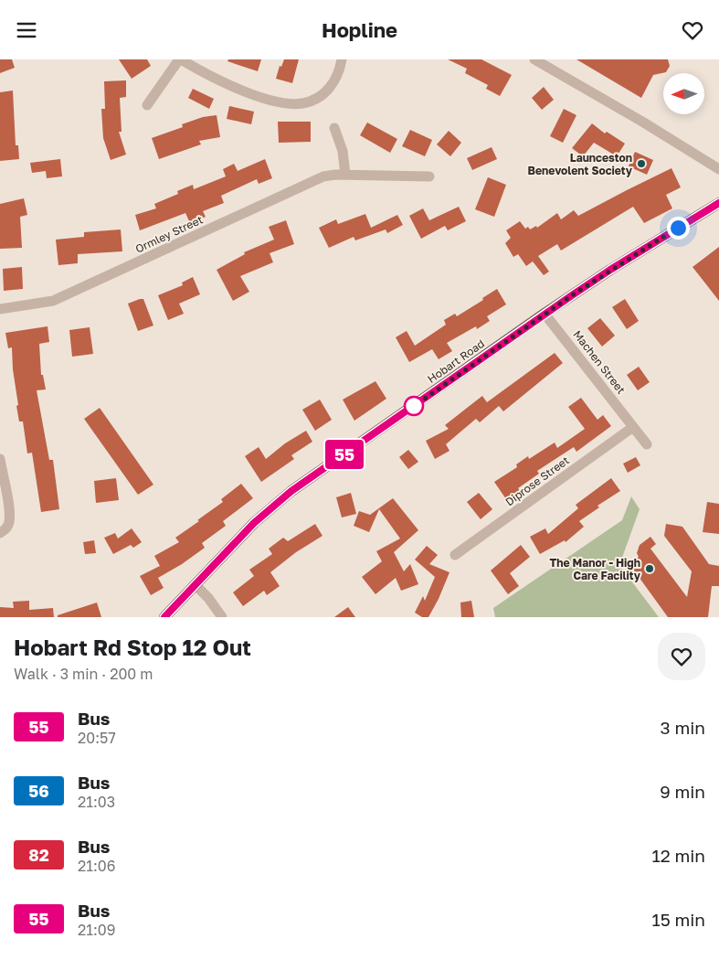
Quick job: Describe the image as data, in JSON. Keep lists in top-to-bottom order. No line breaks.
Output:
{"streets":{"main road":["Hobart Road"],"street":["Ormley Street","Machen Street","Diprose Street"]},"crossings":[["Hobart Road","Machen Street"],["Machen Street","Diprose Street"]],"places":["Launceston Benevolent Society","The Manor - High Care Facility"],"lines":["bus line 55"],"north":"left","page":{"header":"Hopline","on_map":"55","heading":["Hobart Rd Stop 12 Out","Walk · 3 min · 200 m"],"list":[{"mark":"55","name":"Bus","note":"20:57","value":"3 min"},{"mark":"56","name":"Bus","note":"21:03","value":"9 min"},{"mark":"82","name":"Bus","note":"21:06","value":"12 min"},{"mark":"55","name":"Bus","note":"21:09","value":"15 min"}]}}
